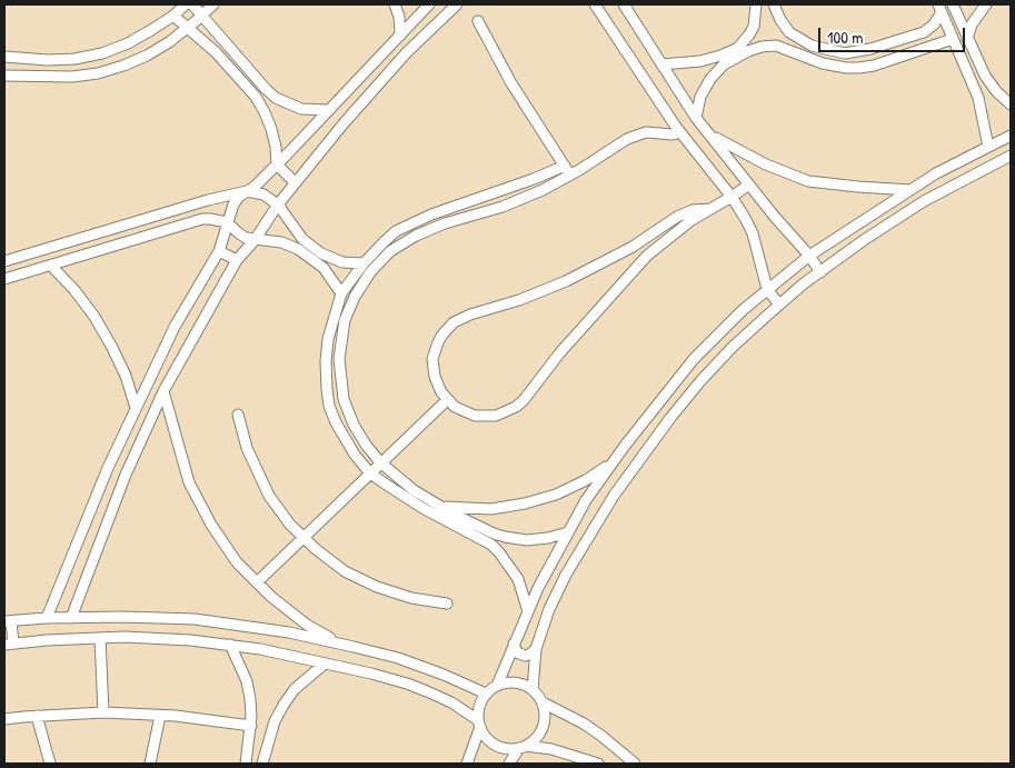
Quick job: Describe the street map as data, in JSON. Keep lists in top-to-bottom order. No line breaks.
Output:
{"scale_bar":"100 m"}
